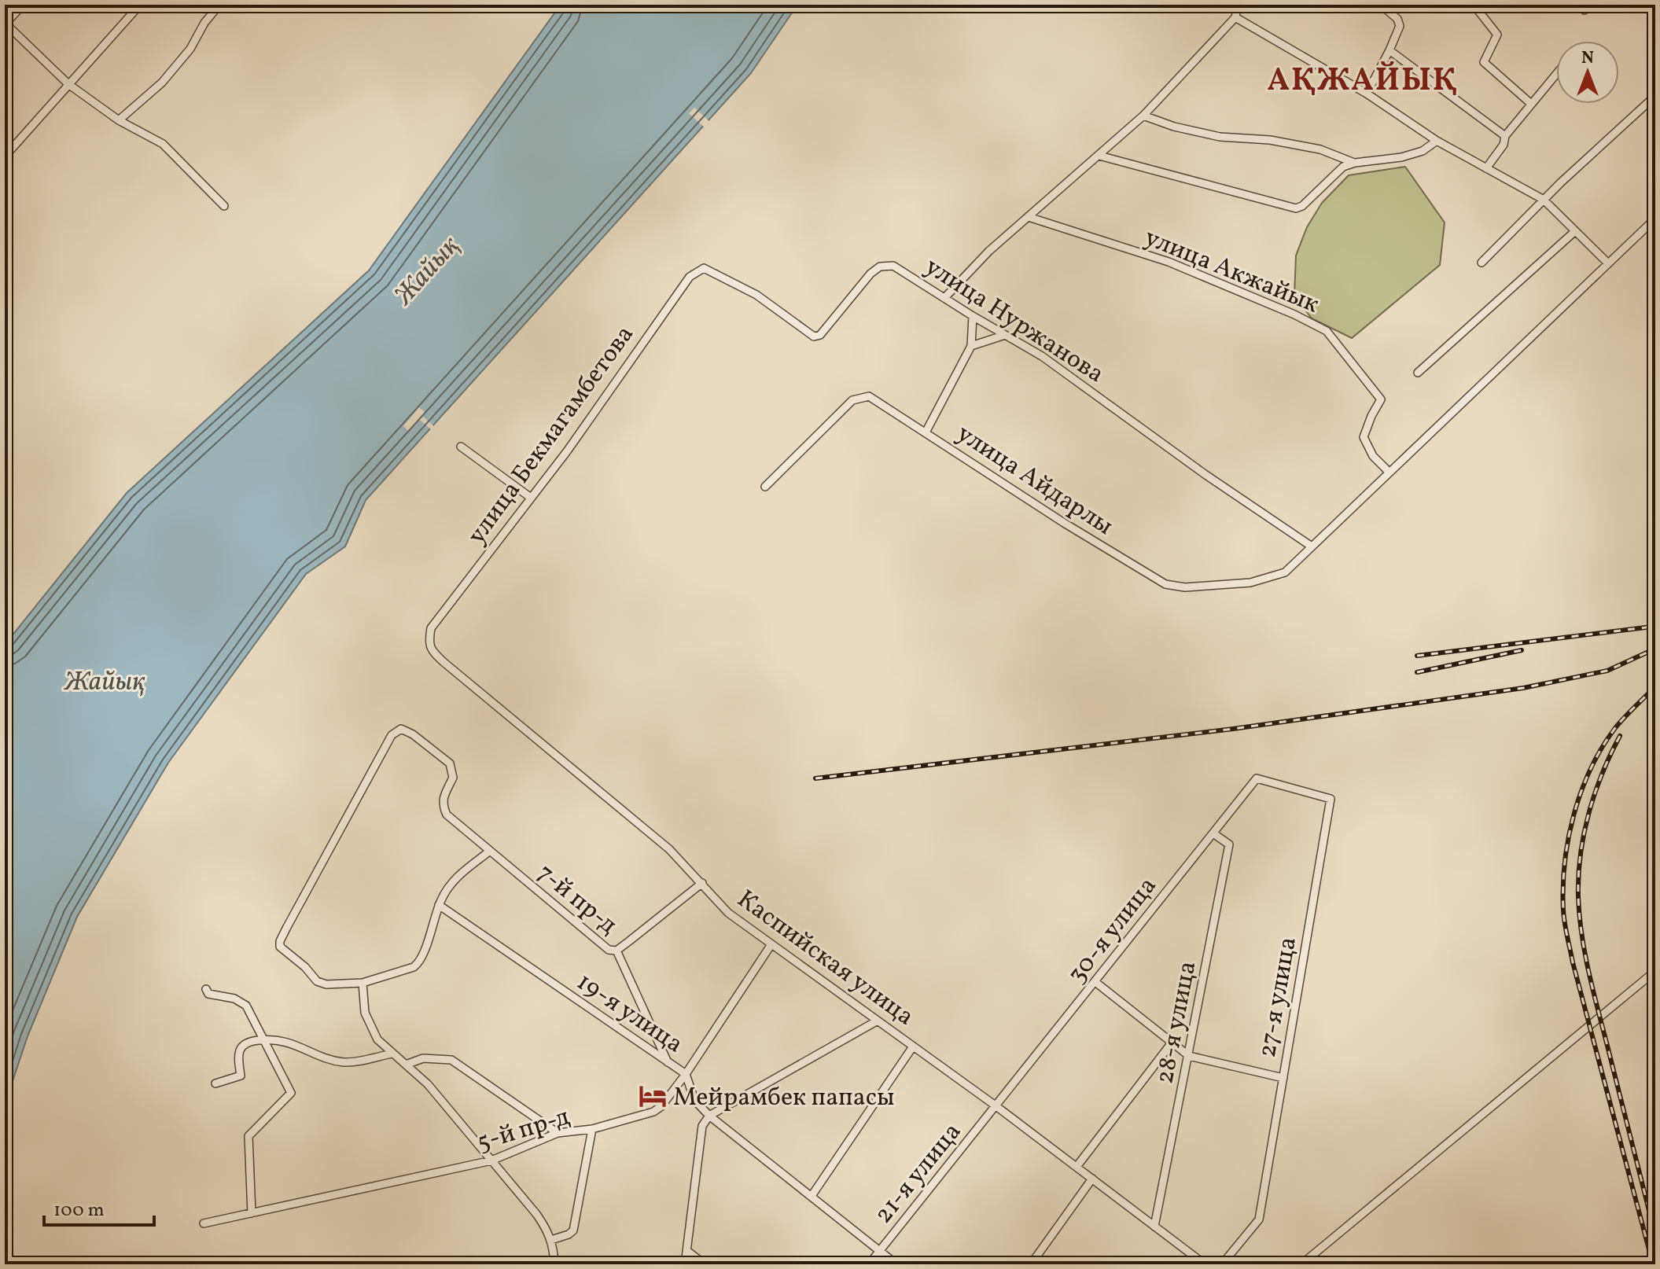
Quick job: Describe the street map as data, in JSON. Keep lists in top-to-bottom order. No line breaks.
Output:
{"streets":{"street":["улица Акжайык","улица Нуржанова","улица Бекмагамбетова","улица Айдарлы","7-й пр-д","30-я улица","Каспийская улица","27-я улица","19-я улица","28-я улица","5-й пр-д","21-я улица"]},"crossings":[["улица Акжайык","улица Айдарлы"],["улица Нуржанова","улица Бекмагамбетова"],["улица Нуржанова","улица Айдарлы"],["улица Бекмагамбетова","Каспийская улица"],["7-й пр-д","Каспийская улица"],["30-я улица","Каспийская улица"],["30-я улица","27-я улица"],["30-я улица","28-я улица"],["30-я улица","21-я улица"],["Каспийская улица","28-я улица"],["Каспийская улица","5-й пр-д"],["Каспийская улица","21-я улица"],["19-я улица","5-й пр-д"],["19-я улица","21-я улица"]],"districts":["АҚЖАЙЫҚ"],"water":["Жайық"],"places":{"hotel":["Мейрамбек папасы"]},"scale_bar":"100 m","north":"top"}
